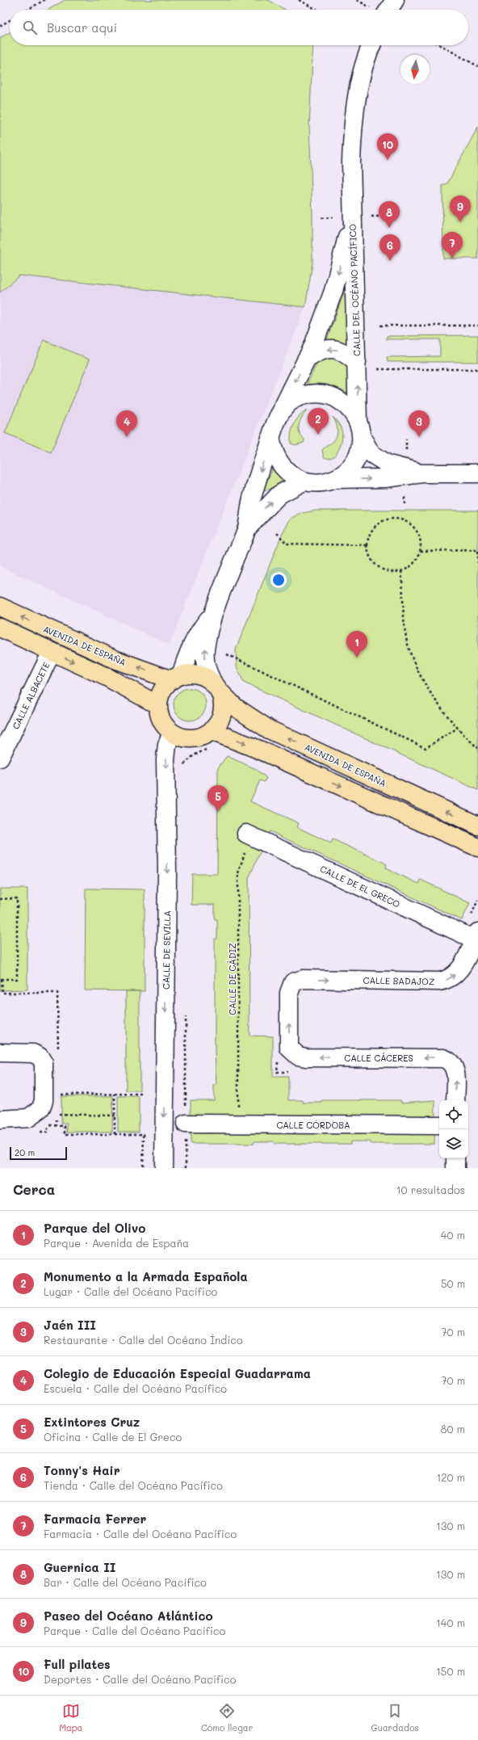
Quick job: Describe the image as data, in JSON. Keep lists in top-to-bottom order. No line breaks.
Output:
{"streets":{"main road":["AVENIDA DE ESPAÑA"],"street":["CALLE DEL OCÉANO PACÍFICO","CALLE ALBACETE","CALLE DE EL GRECO","CALLE DE SEVILLA","CALLE BADAJOZ","CALLE CÁCERES","CALLE CÓRDOBA"],"path":["CALLE DE CÁDIZ"]},"crossings":[["AVENIDA DE ESPAÑA","CALLE ALBACETE"],["AVENIDA DE ESPAÑA","CALLE DE SEVILLA"],["CALLE DE EL GRECO","CALLE DE CÁDIZ"],["CALLE DE EL GRECO","CALLE BADAJOZ"],["CALLE DE CÁDIZ","CALLE CÓRDOBA"],["CALLE BADAJOZ","CALLE CÁCERES"]],"one_way":["CALLE DE SEVILLA","CALLE CÁCERES"],"scale_bar":"20 m","north":"bottom","page":{"search":"Buscar aquí","pins":["10","9","8","7","6","2","3","4","1","5"],"scale":"20 m","heading":["Cerca","10 resultados"],"list":[{"mark":"1","name":"Parque del Olivo","note":"Parque · Avenida de España","value":"40 m"},{"mark":"2","name":"Monumento a la Armada Española","note":"Lugar · Calle del Océano Pacífico","value":"50 m"},{"mark":"3","name":"Jaén III","note":"Restaurante · Calle del Océano Índico","value":"70 m"},{"mark":"4","name":"Colegio de Educación Especial Guadarrama","note":"Escuela · Calle del Océano Pacífico","value":"70 m"},{"mark":"5","name":"Extintores Cruz","note":"Oficina · Calle de El Greco","value":"80 m"},{"mark":"6","name":"Tonny's Hair","note":"Tienda · Calle del Océano Pacífico","value":"120 m"},{"mark":"7","name":"Farmacia Ferrer","note":"Farmacia · Calle del Océano Pacífico","value":"130 m"},{"mark":"8","name":"Guernica II","note":"Bar · Calle del Océano Pacífico","value":"130 m"},{"mark":"9","name":"Paseo del Océano Atlántico","note":"Parque · Calle del Océano Pacífico","value":"140 m"},{"mark":"10","name":"Full pilates","note":"Deportes · Calle del Océano Pacífico","value":"150 m"}],"nav":["Mapa","Cómo llegar","Guardados"]}}
